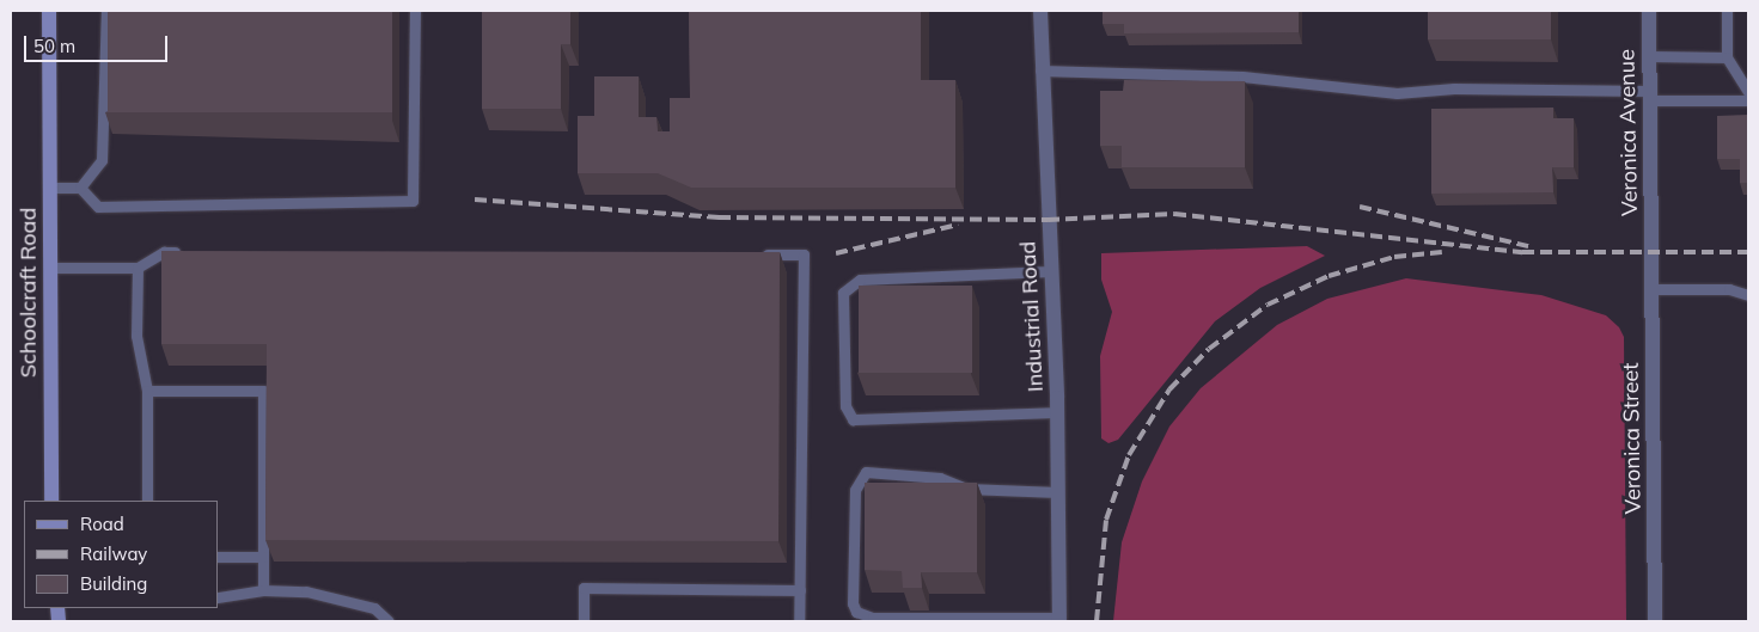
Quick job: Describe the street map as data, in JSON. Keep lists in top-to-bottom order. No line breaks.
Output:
{"streets":{"main road":["Schoolcraft Road"],"street":["Veronica Avenue","Industrial Road","Veronica Street"]},"crossings":[["Veronica Avenue","Veronica Street"]],"legend":["Road","Railway","Building"],"scale_bar":"50 m"}
